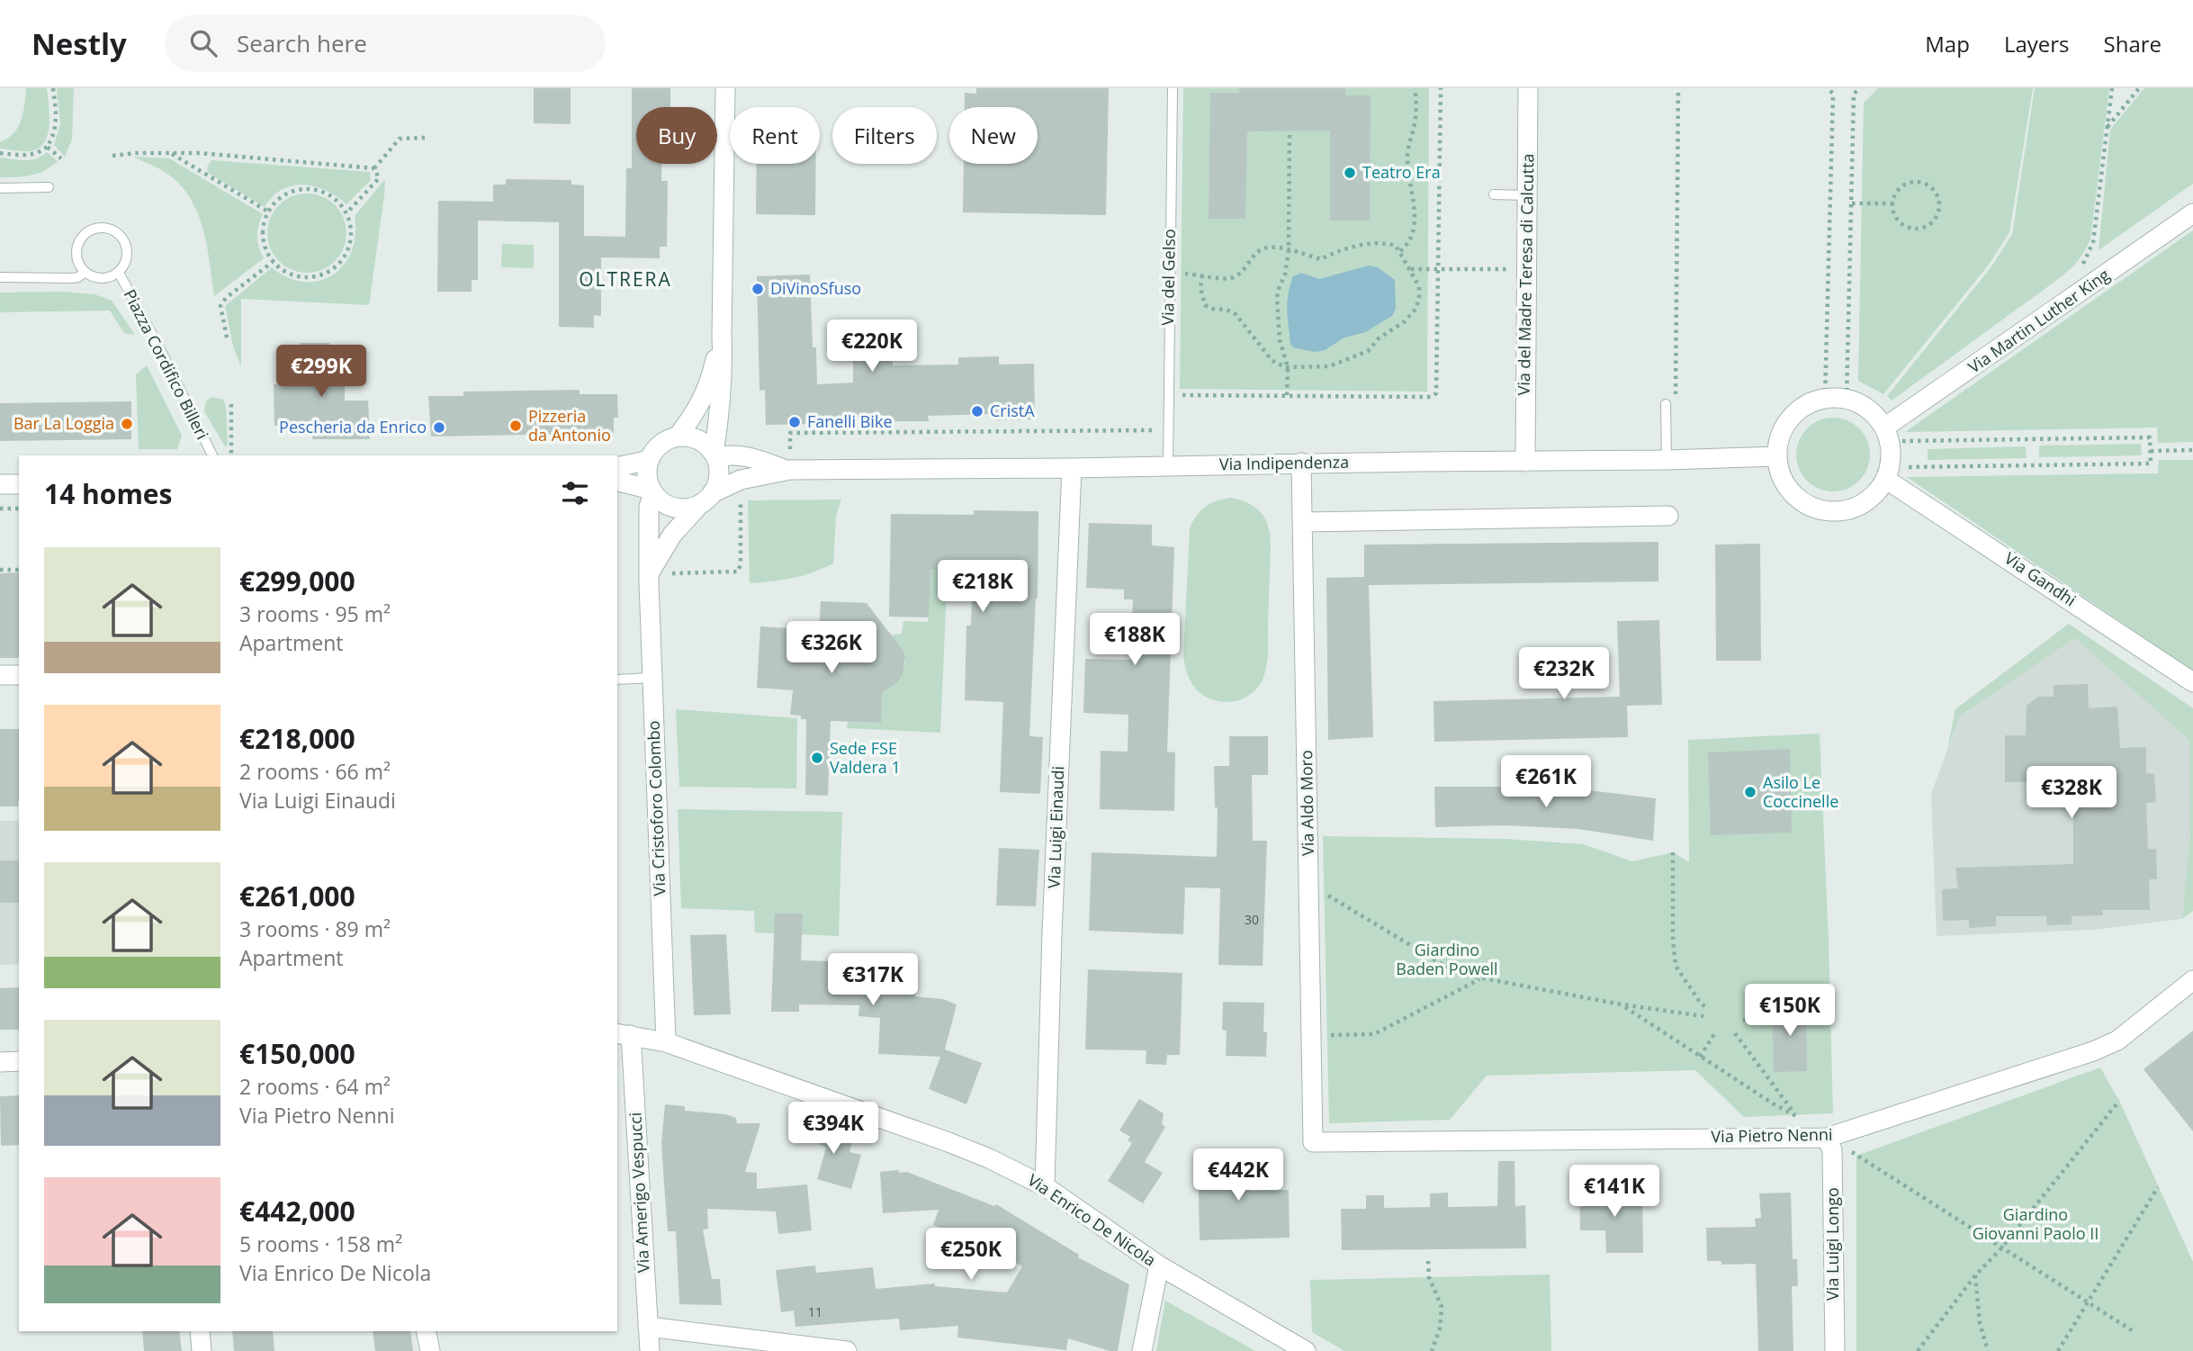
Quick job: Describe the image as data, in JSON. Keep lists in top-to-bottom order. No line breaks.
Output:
{"streets":{"street":["Via del Madre Teresa di Calcutta","Via Martin Luther King","Via Indipendenza","Via Gandhi","Via Aldo Moro","Via Cristoforo Colombo","Via Luigi Einaudi","Via Pietro Nenni","Via Amerigo Vespucci","Via Enrico De Nicola","Via Luigi Longo"],"lane":["Via del Gelso","Piazza Cordifico Billeri"]},"crossings":[["Via del Madre Teresa di Calcutta","Via Indipendenza"],["Via del Gelso","Via Indipendenza"],["Via Martin Luther King","Via Indipendenza"],["Via Martin Luther King","Via Gandhi"],["Via Indipendenza","Via Gandhi"],["Via Indipendenza","Via Aldo Moro"],["Via Indipendenza","Via Cristoforo Colombo"],["Via Indipendenza","Via Luigi Einaudi"],["Via Aldo Moro","Via Pietro Nenni"],["Via Cristoforo Colombo","Via Enrico De Nicola"],["Via Luigi Einaudi","Via Enrico De Nicola"],["Via Pietro Nenni","Via Luigi Longo"],["Via Amerigo Vespucci","Via Enrico De Nicola"]],"districts":["OLTRERA"],"parks":["Giardino Baden Powell","Giardino Giovanni Paolo II"],"places":["Teatro Era","DiVinoSfuso","CristA","Fanelli Bike","Bar La Loggia","Pizzeria da Antonio","Pescheria da Enrico","Sede FSE Valdera 1","Asilo Le Coccinelle"],"house_numbers":["30","11"],"page":{"header":"Nestly","search":"Search here","nav":["Map","Layers","Share"],"chip":["Buy","Rent","Filters","New"],"price":["€220K","€299K","€218K","€188K","€326K","€232K","€261K","€328K","€317K","€150K","€394K","€442K","€141K","€250K"],"heading":"14 homes","list":[{"name":"€299,000","note":"3 rooms · 95 m² · Apartment"},{"name":"€218,000","note":"2 rooms · 66 m² · Via Luigi Einaudi"},{"name":"€261,000","note":"3 rooms · 89 m² · Apartment"},{"name":"€150,000","note":"2 rooms · 64 m² · Via Pietro Nenni"},{"name":"€442,000","note":"5 rooms · 158 m² · Via Enrico De Nicola"}]}}
